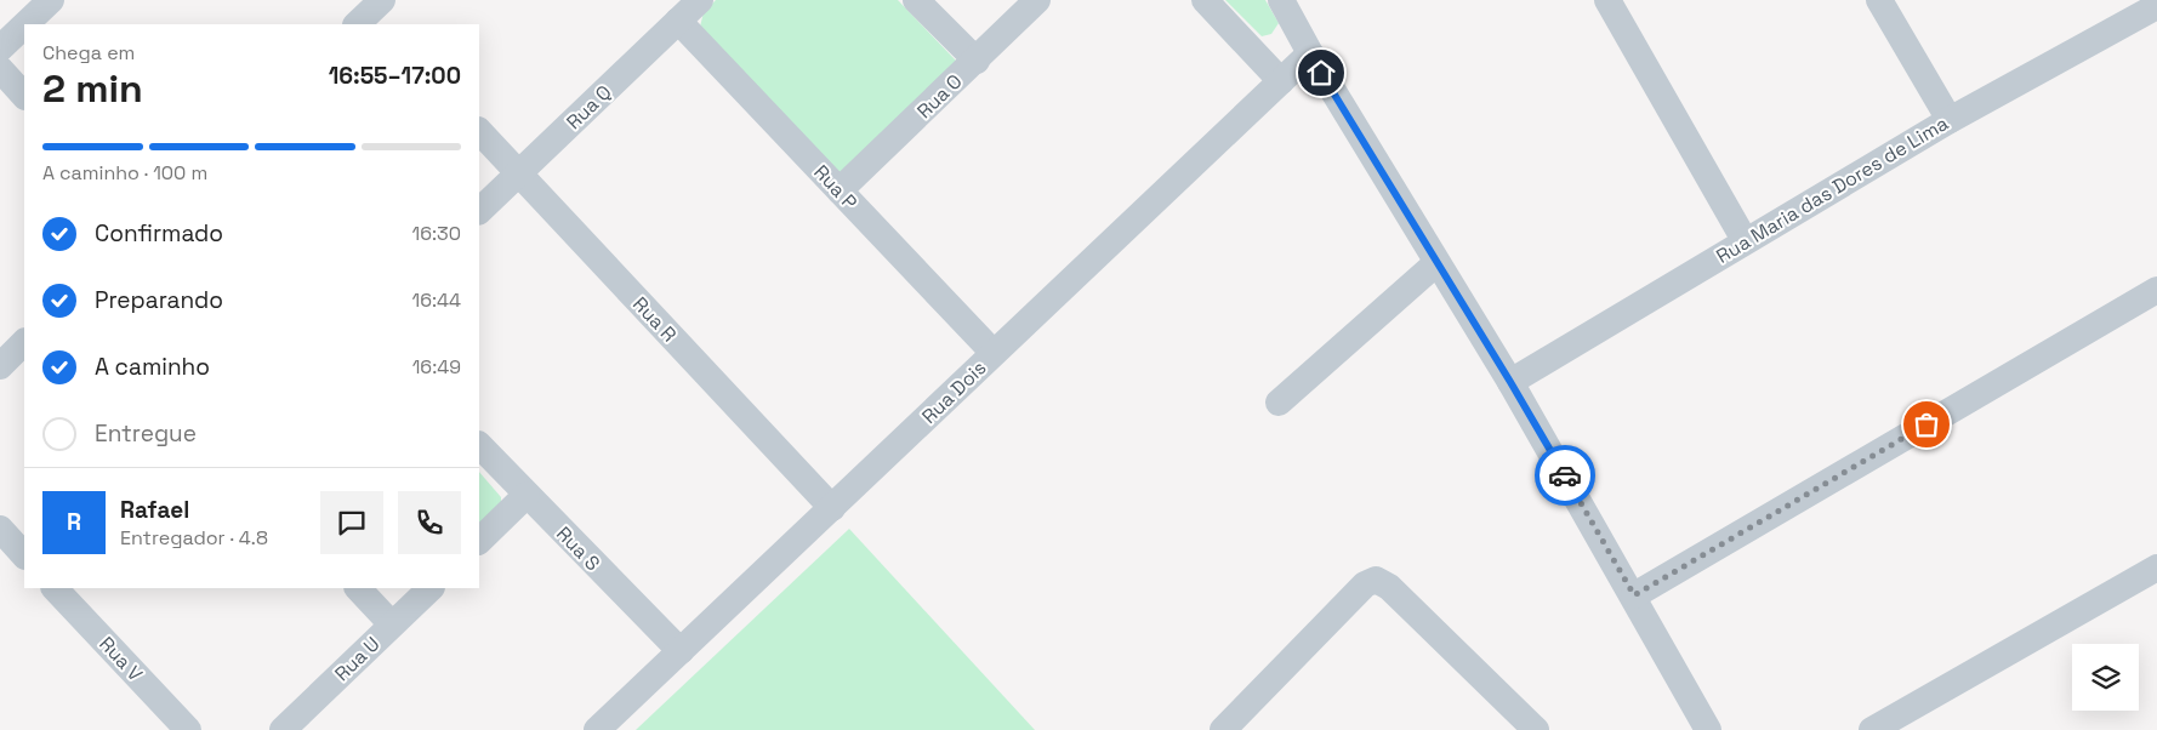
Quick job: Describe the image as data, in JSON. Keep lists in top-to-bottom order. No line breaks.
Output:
{"streets":{"street":["Rua O","Rua Q","Rua P","Rua Maria das Dores de Lima","Rua R","Rua Dois","Rua S","Rua V","Rua U"]},"crossings":[["Rua O","Rua P"],["Rua Q","Rua P"],["Rua Q","Rua R"],["Rua P","Rua Dois"],["Rua R","Rua Dois"],["Rua Dois","Rua S"]],"page":{"heading":["2 min","Chega em","16:55–17:00"],"panel":["Rafael","Entregador · 4.8"],"bar":"A caminho · 100 m","list":[["Confirmado","16:30"],["Preparando","16:44"],["A caminho","16:49"],"Entregue"],"round":"R"}}
